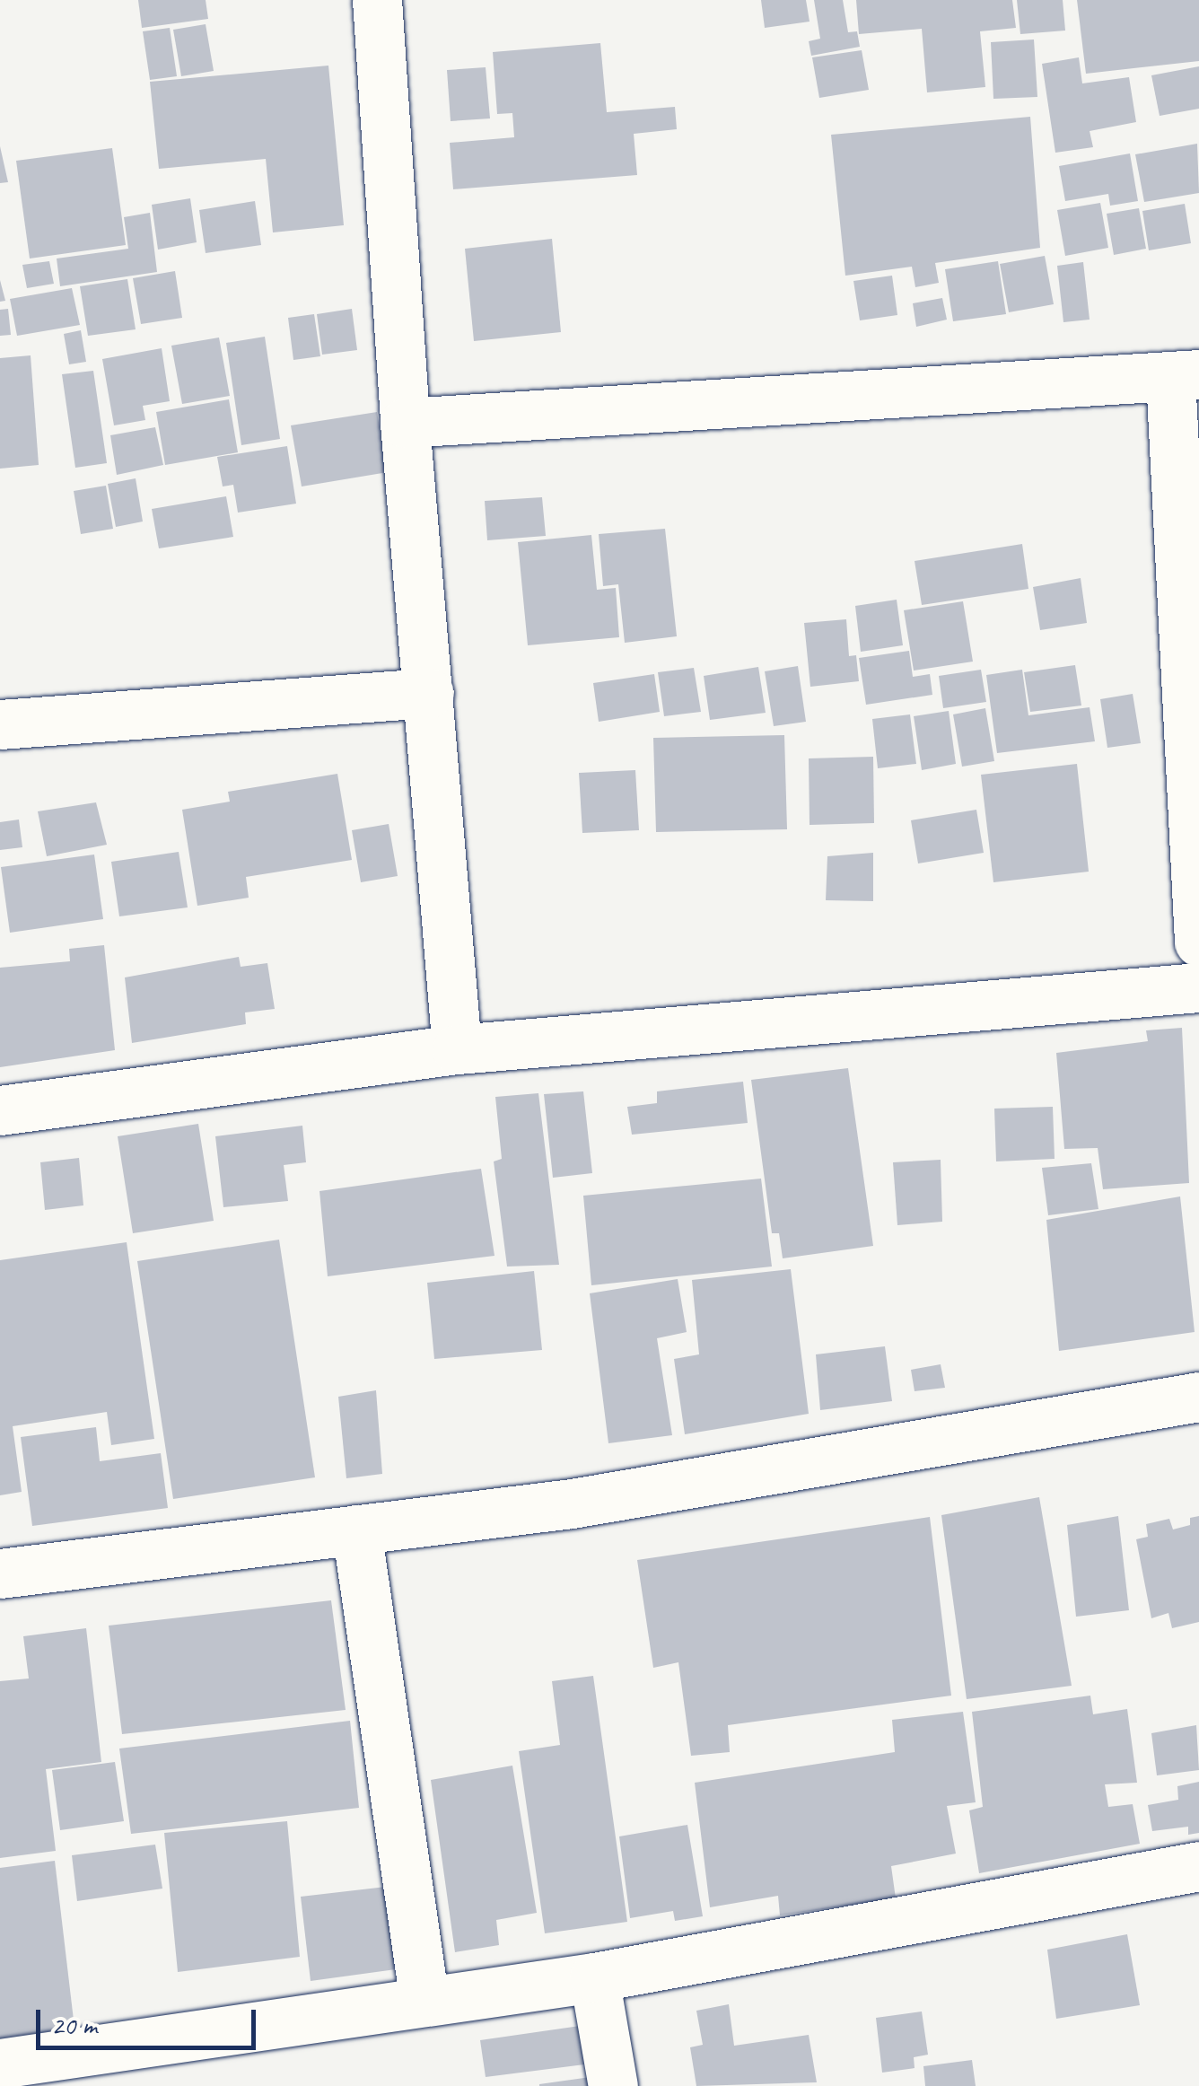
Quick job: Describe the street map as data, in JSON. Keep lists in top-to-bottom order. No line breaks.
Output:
{"scale_bar":"20 m"}
